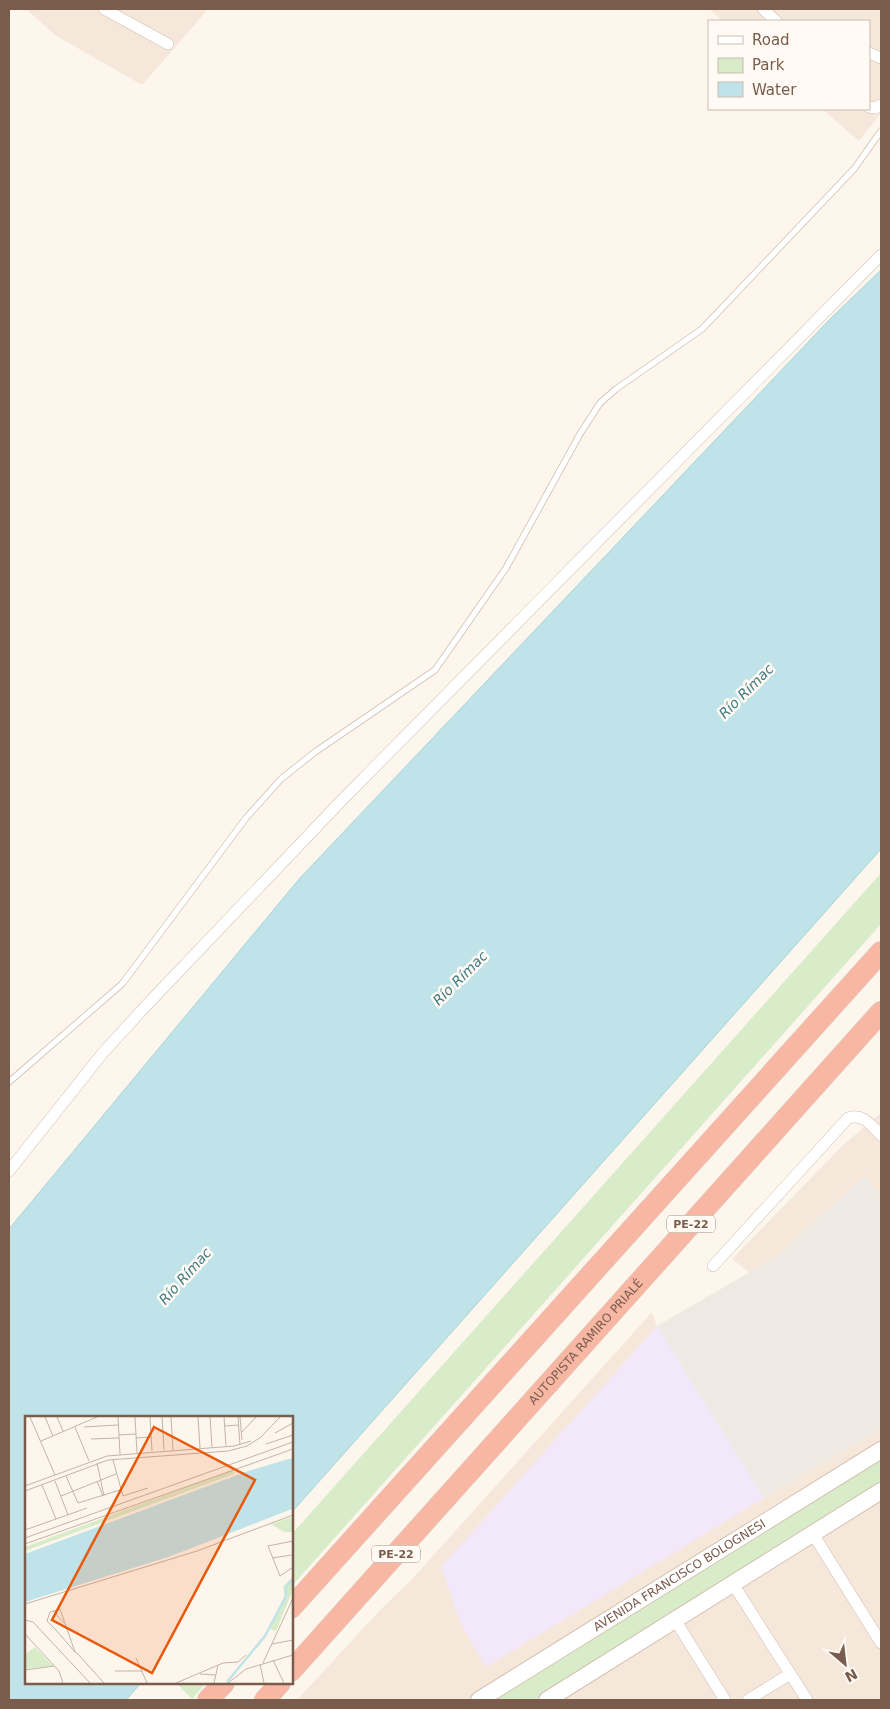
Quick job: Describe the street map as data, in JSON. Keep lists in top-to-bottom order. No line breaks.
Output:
{"streets":{"highway":["PE-22","AUTOPISTA RAMIRO PRIALÉ"],"main road":["AVENIDA FRANCISCO BOLOGNESI"]},"water":["Río Rímac"],"legend":["Road","Park","Water"],"north":"bottom right"}
